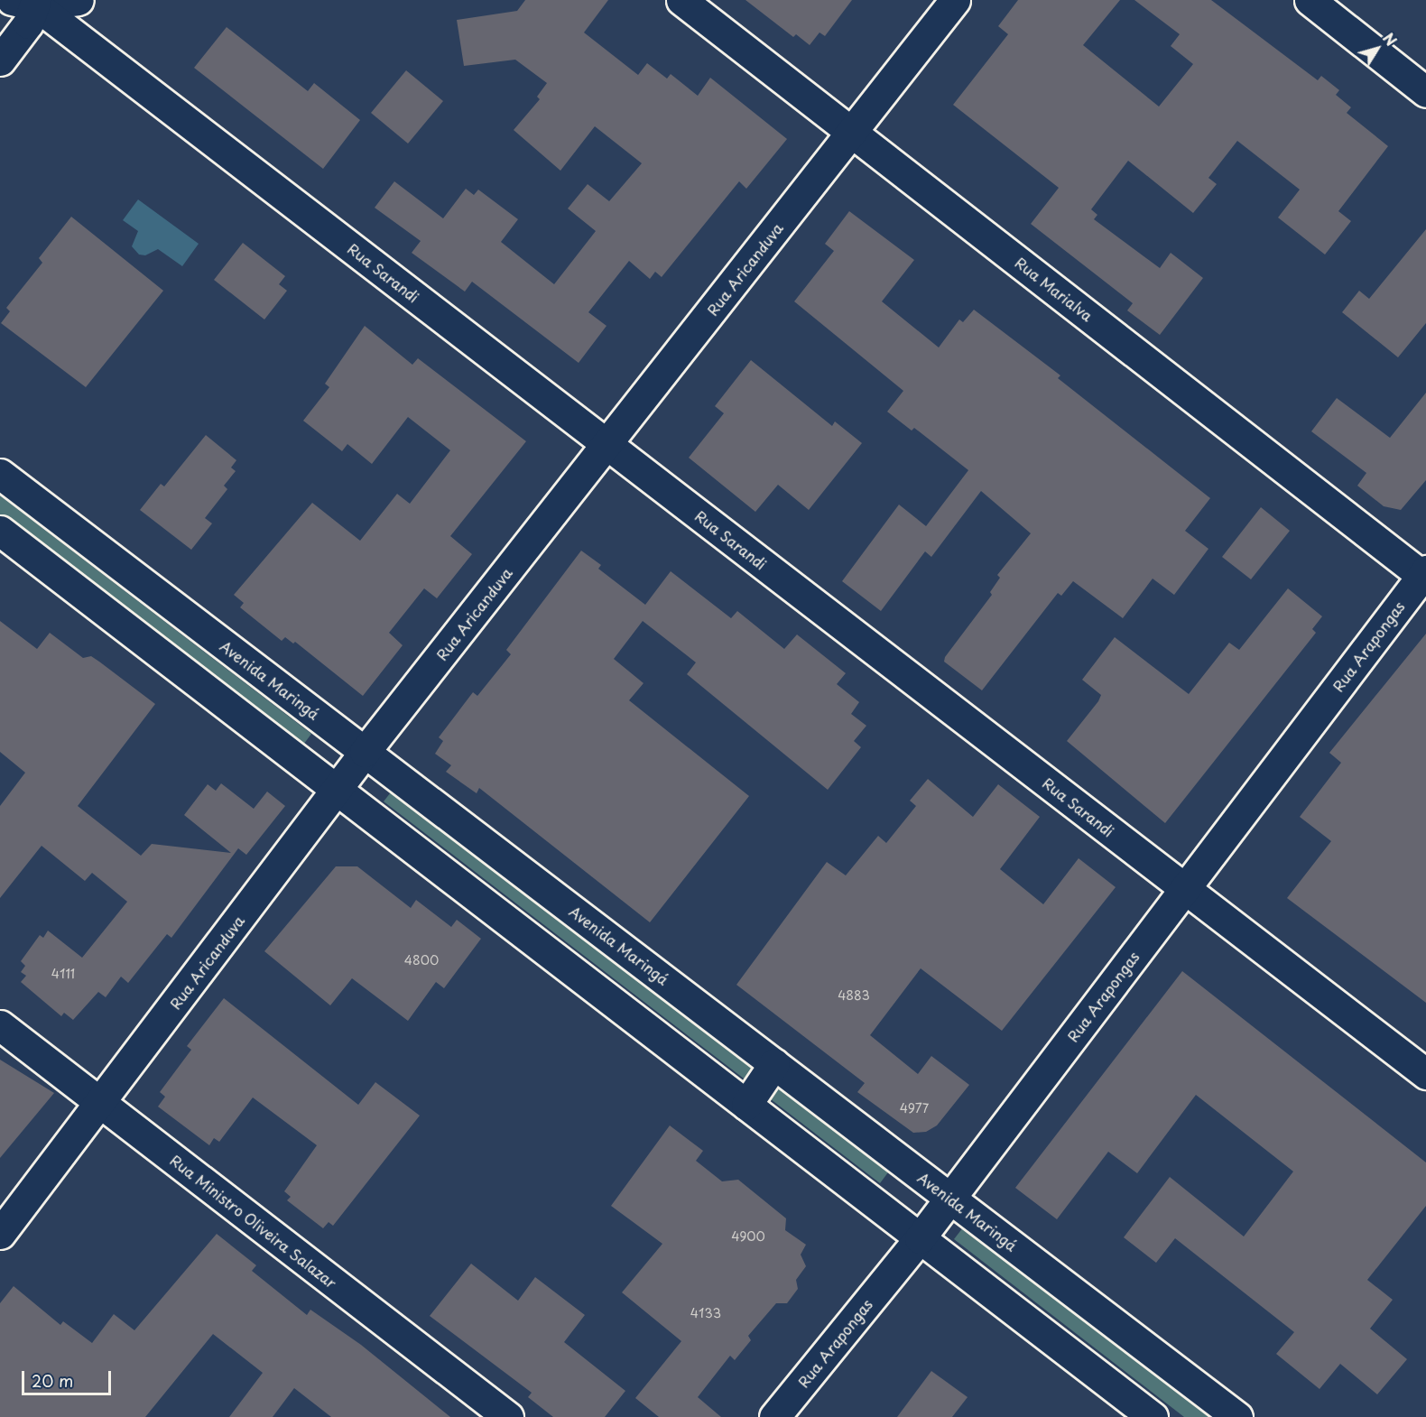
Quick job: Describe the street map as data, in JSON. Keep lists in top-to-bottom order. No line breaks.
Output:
{"streets":{"street":["Rua Aricanduva","Rua Sarandi","Rua Marialva","Rua Arapongas","Avenida Maringá","Rua Ministro Oliveira Salazar"]},"crossings":[["Rua Aricanduva","Rua Sarandi"],["Rua Aricanduva","Rua Marialva"],["Rua Aricanduva","Avenida Maringá"],["Rua Aricanduva","Rua Ministro Oliveira Salazar"],["Rua Sarandi","Rua Arapongas"],["Rua Marialva","Rua Arapongas"],["Rua Arapongas","Avenida Maringá"]],"house_numbers":["4800","4111","4883","4977","4900","4133"],"scale_bar":"20 m","north":"top right"}
